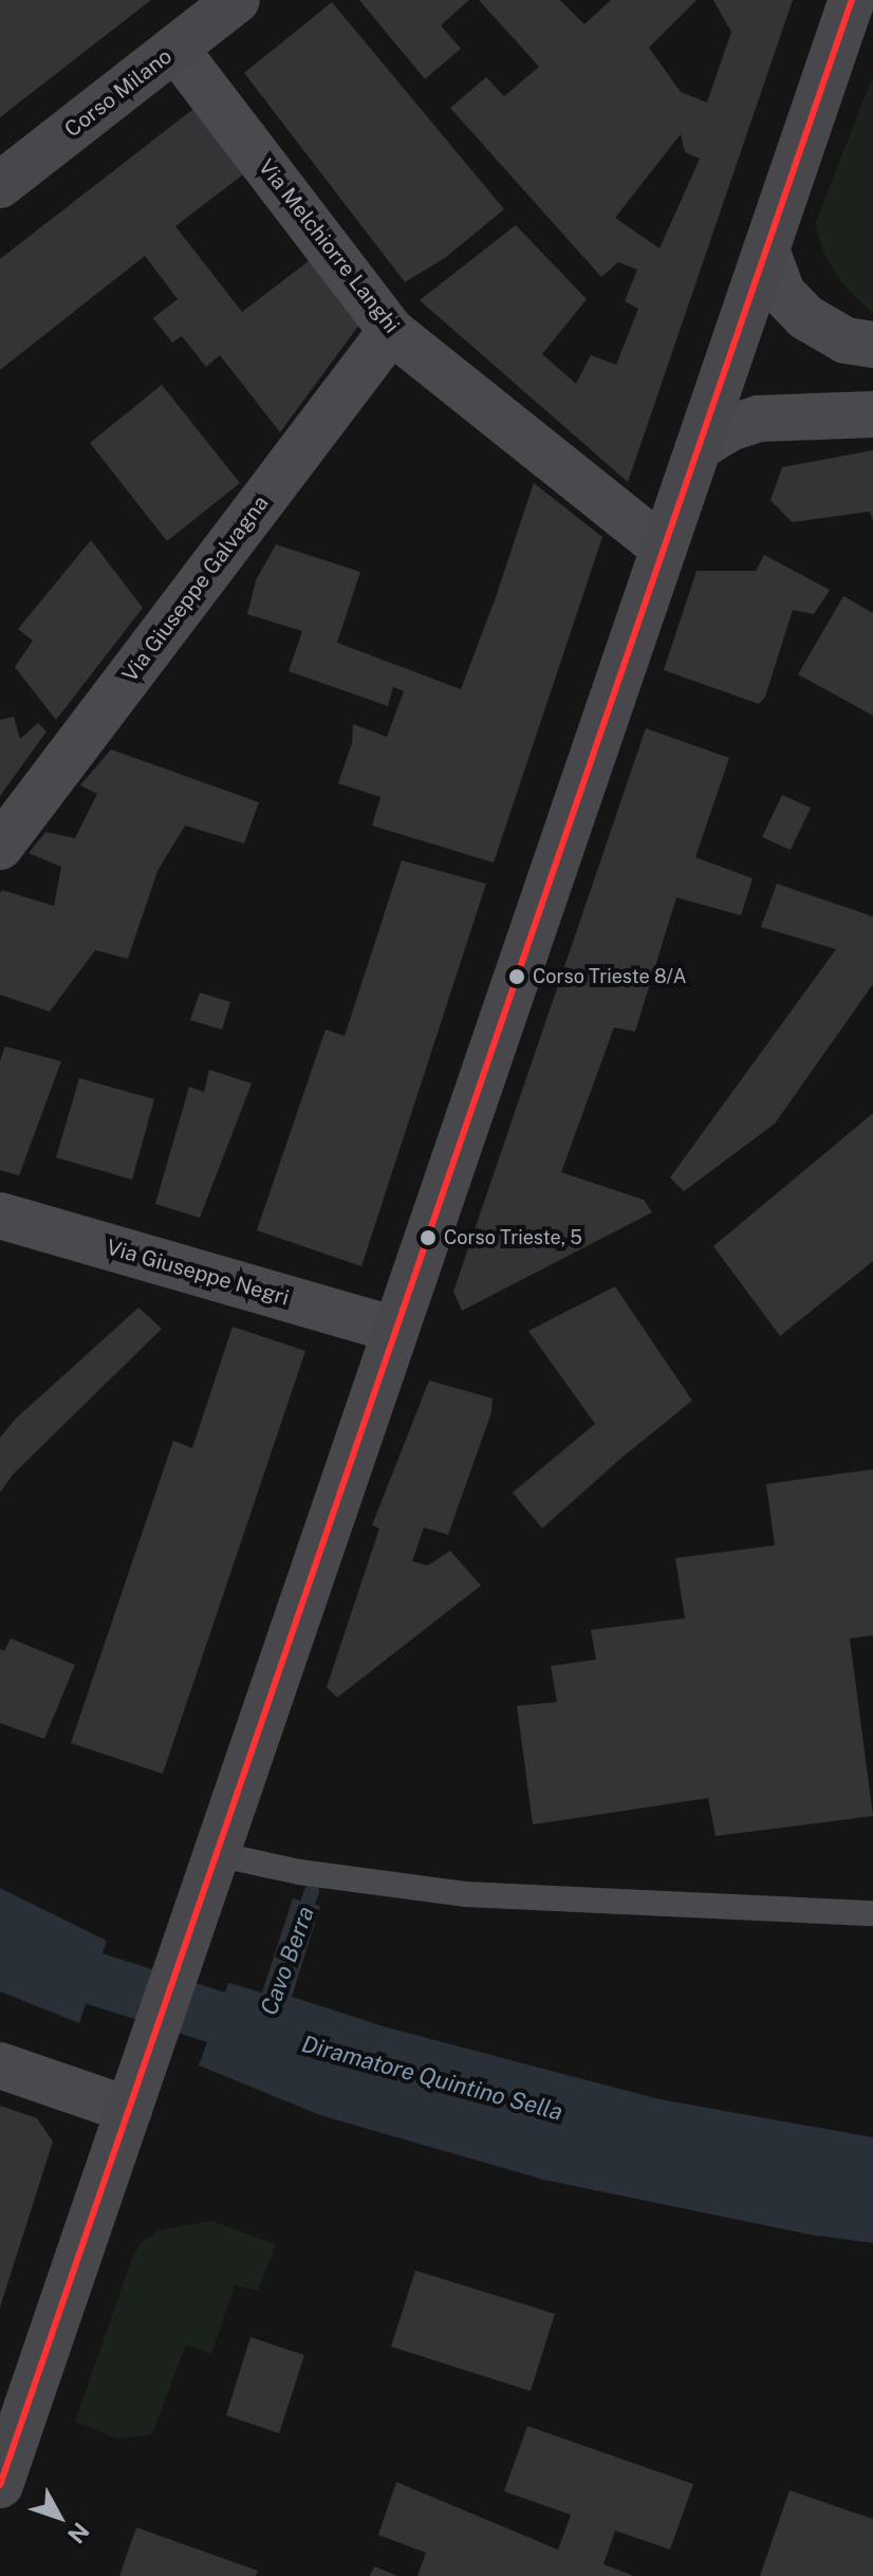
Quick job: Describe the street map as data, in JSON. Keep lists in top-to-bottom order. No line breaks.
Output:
{"streets":{"main road":["Corso Milano"],"street":["Via Melchiorre Langhi","Via Giuseppe Galvagna","Via Giuseppe Negri"]},"crossings":[["Corso Milano","Via Melchiorre Langhi"],["Via Melchiorre Langhi","Via Giuseppe Galvagna"]],"water":["Cavo Berra","Diramatore Quintino Sella"],"places":["Corso Trieste 8/A","Corso Trieste, 5"],"north":"bottom right"}
